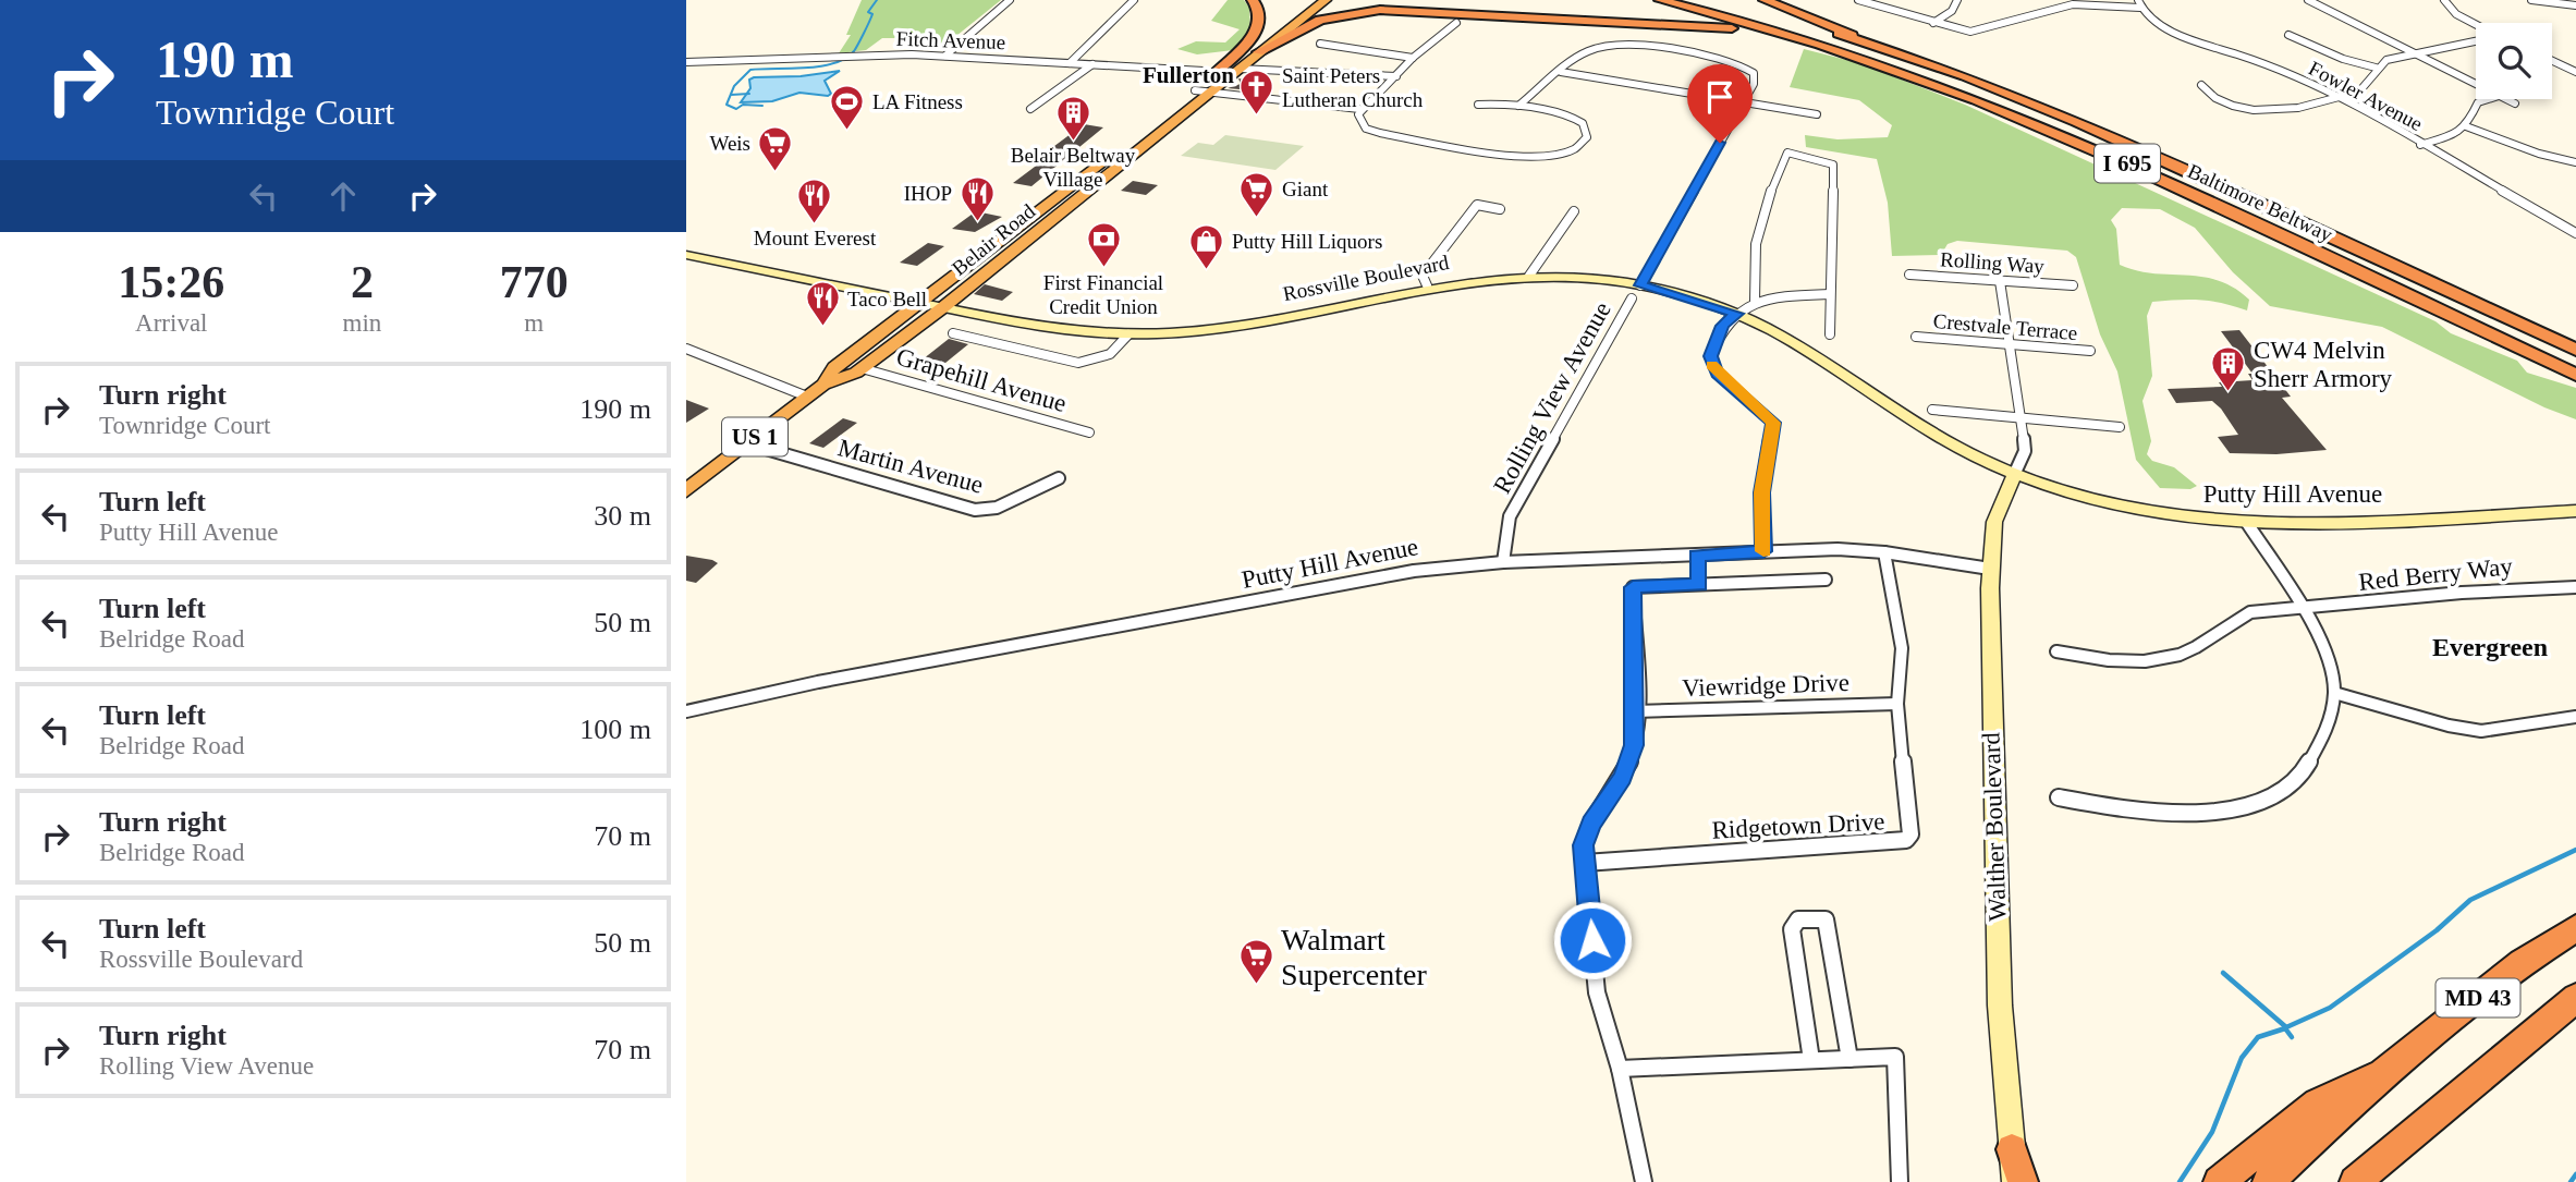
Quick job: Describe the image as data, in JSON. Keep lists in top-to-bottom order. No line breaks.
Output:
{"streets":{"highway":["I 695","Baltimore Beltway","Belair Road","US 1","MD 43"],"main road":["Rossville Boulevard","Putty Hill Avenue","Walther Boulevard"],"street":["Fitch Avenue","Fowler Avenue","Rolling Way","Crestvale Terrace","Grapehill Avenue","Rolling View Avenue","Martin Avenue","Red Berry Way","Viewridge Drive","Ridgetown Drive"]},"crossings":[["Fitch Avenue","Belair Road"],["Belair Road","Rossville Boulevard"],["Belair Road","Grapehill Avenue"],["Belair Road","Martin Avenue"],["Rossville Boulevard","Rolling View Avenue"],["Rossville Boulevard","Putty Hill Avenue"],["Rossville Boulevard","Walther Boulevard"],["Rolling View Avenue","Putty Hill Avenue"],["Putty Hill Avenue","Ridgetown Drive"],["Putty Hill Avenue","Walther Boulevard"],["Viewridge Drive","Ridgetown Drive"]],"districts":["Fullerton","Evergreen"],"places":{"church":["Saint Peters Lutheran Church"],"sports":["LA Fitness"],"building":["Belair Beltway Village","CW4 Melvin Sherr Armory"],"supermarket":["Weis","Giant","Walmart Supercenter"],"restaurant":["IHOP","Mount Everest","Taco Bell"],"bank":["First Financial Credit Union"],"shop":["Putty Hill Liquors"]},"page":{"turn":["190 m","Townridge Court"],"eta":["15:26","Arrival","2","min","770","m"],"list":[{"name":"Turn right","note":"Townridge Court","value":"190 m"},{"name":"Turn left","note":"Putty Hill Avenue","value":"30 m"},{"name":"Turn left","note":"Belridge Road","value":"50 m"},{"name":"Turn left","note":"Belridge Road","value":"100 m"},{"name":"Turn right","note":"Belridge Road","value":"70 m"},{"name":"Turn left","note":"Rossville Boulevard","value":"50 m"},{"name":"Turn right","note":"Rolling View Avenue","value":"70 m"}]}}
